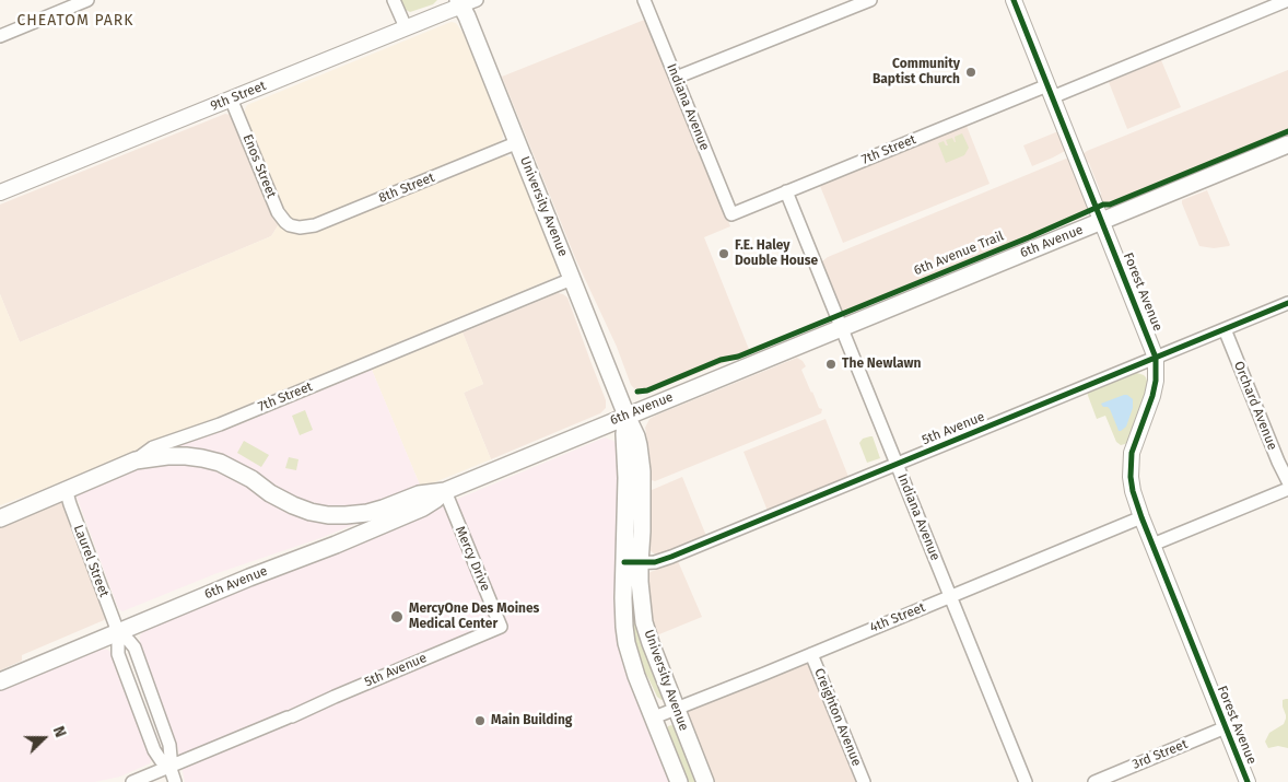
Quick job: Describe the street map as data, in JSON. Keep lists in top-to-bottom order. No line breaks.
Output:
{"streets":{"main road":["7th Street","University Avenue","6th Avenue"],"street":["9th Street","Indiana Avenue","Enos Street","8th Street","Forest Avenue","Orchard Avenue","5th Avenue","Mercy Drive","Laurel Street","4th Street","Creighton Avenue","3rd Street"],"cycle path":["6th Avenue Trail"]},"crossings":[["9th Street","Enos Street"],["9th Street","University Avenue"],["Indiana Avenue","7th Street"],["Indiana Avenue","6th Avenue"],["Indiana Avenue","5th Avenue"],["Indiana Avenue","4th Street"],["7th Street","University Avenue"],["7th Street","Forest Avenue"],["7th Street","Laurel Street"],["Enos Street","8th Street"],["8th Street","University Avenue"],["University Avenue","6th Avenue"],["University Avenue","5th Avenue"],["University Avenue","4th Street"],["6th Avenue","Forest Avenue"],["6th Avenue","Mercy Drive"],["6th Avenue","Laurel Street"],["Forest Avenue","5th Avenue"],["Forest Avenue","4th Street"],["Forest Avenue","3rd Street"],["Orchard Avenue","5th Avenue"],["5th Avenue","Mercy Drive"],["5th Avenue","Laurel Street"],["4th Street","Creighton Avenue"]],"districts":["CHEATOM PARK"],"places":["Community Baptist Church","F.E. Haley Double House","The Newlawn","MercyOne Des Moines Medical Center","Main Building"],"north":"right"}
